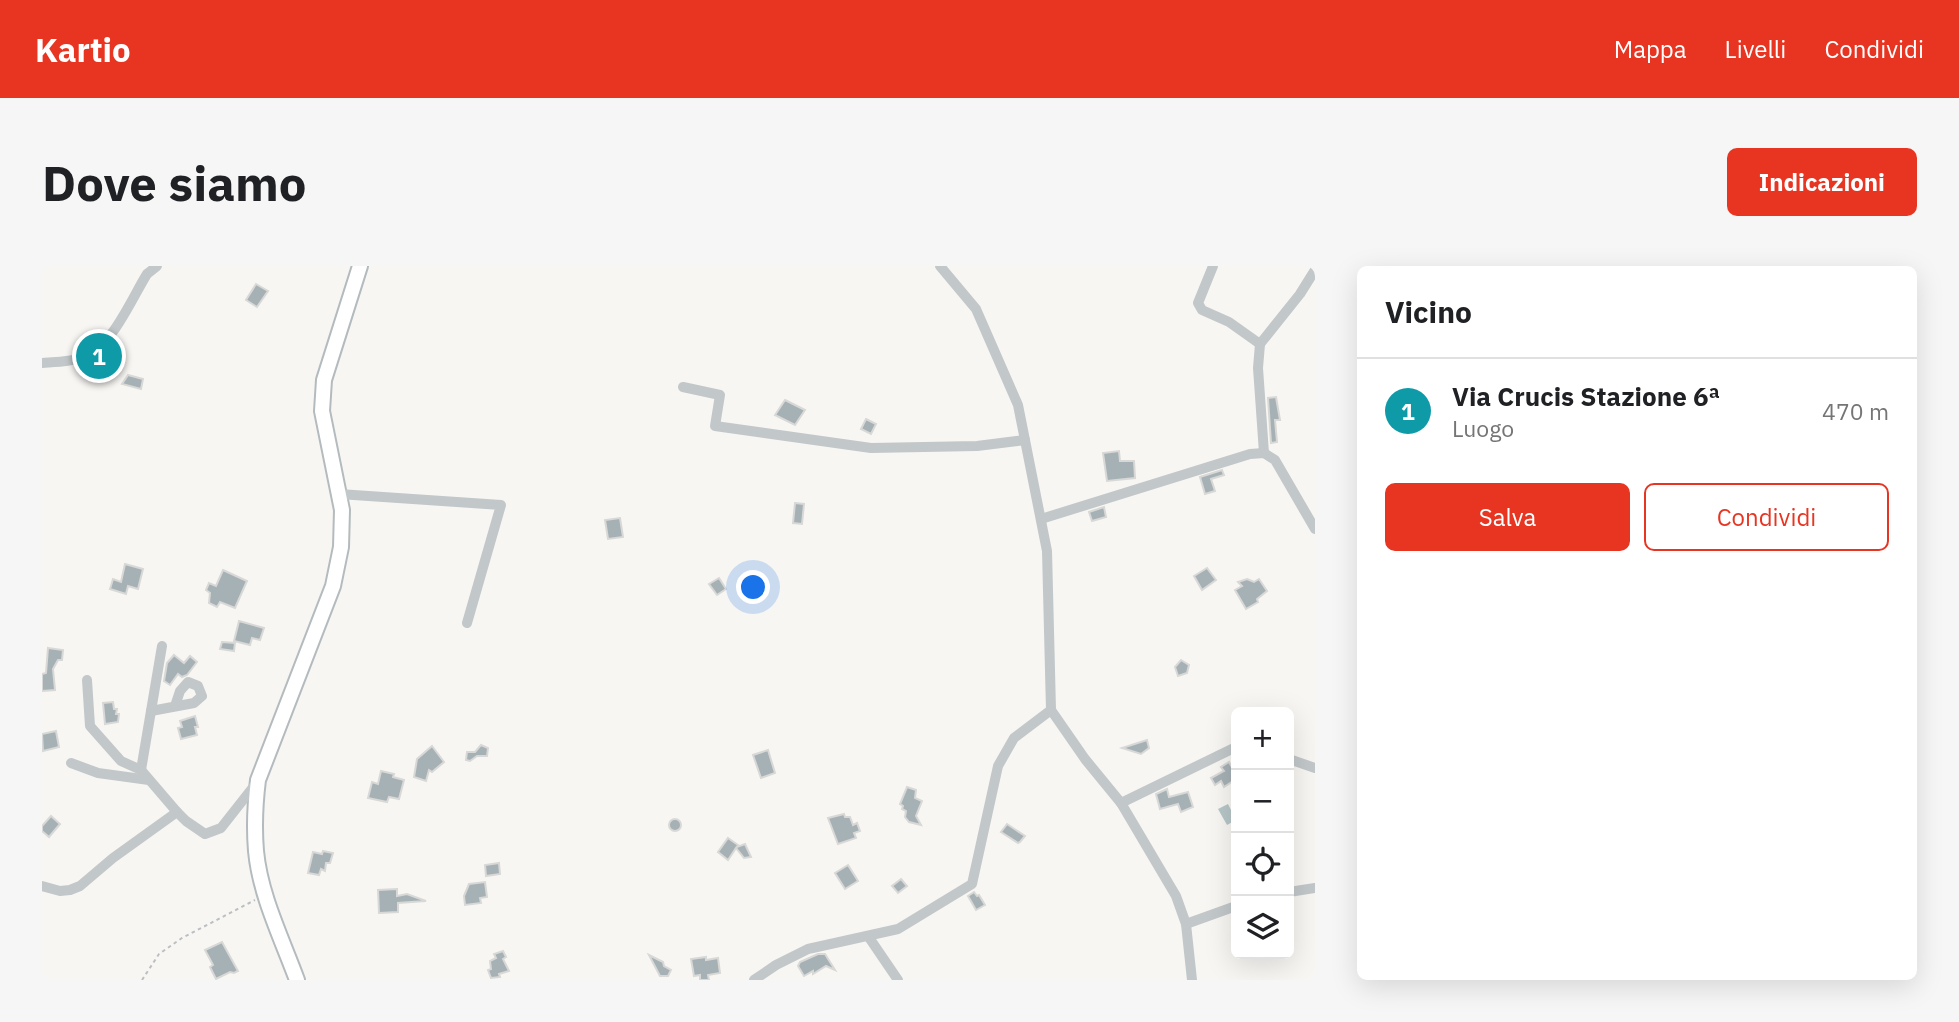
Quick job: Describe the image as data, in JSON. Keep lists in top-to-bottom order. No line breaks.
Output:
{"page":{"header":"Kartio","nav":["Mappa","Livelli","Condividi"],"buttons":["Indicazioni",["Salva","Condividi"]],"title":"Dove siamo","heading":"Vicino","pins":"1","list":[{"mark":"1","name":"Via Crucis Stazione 6ª","note":"Luogo","value":"470 m"}],"map_buttons":["+","−"]}}
